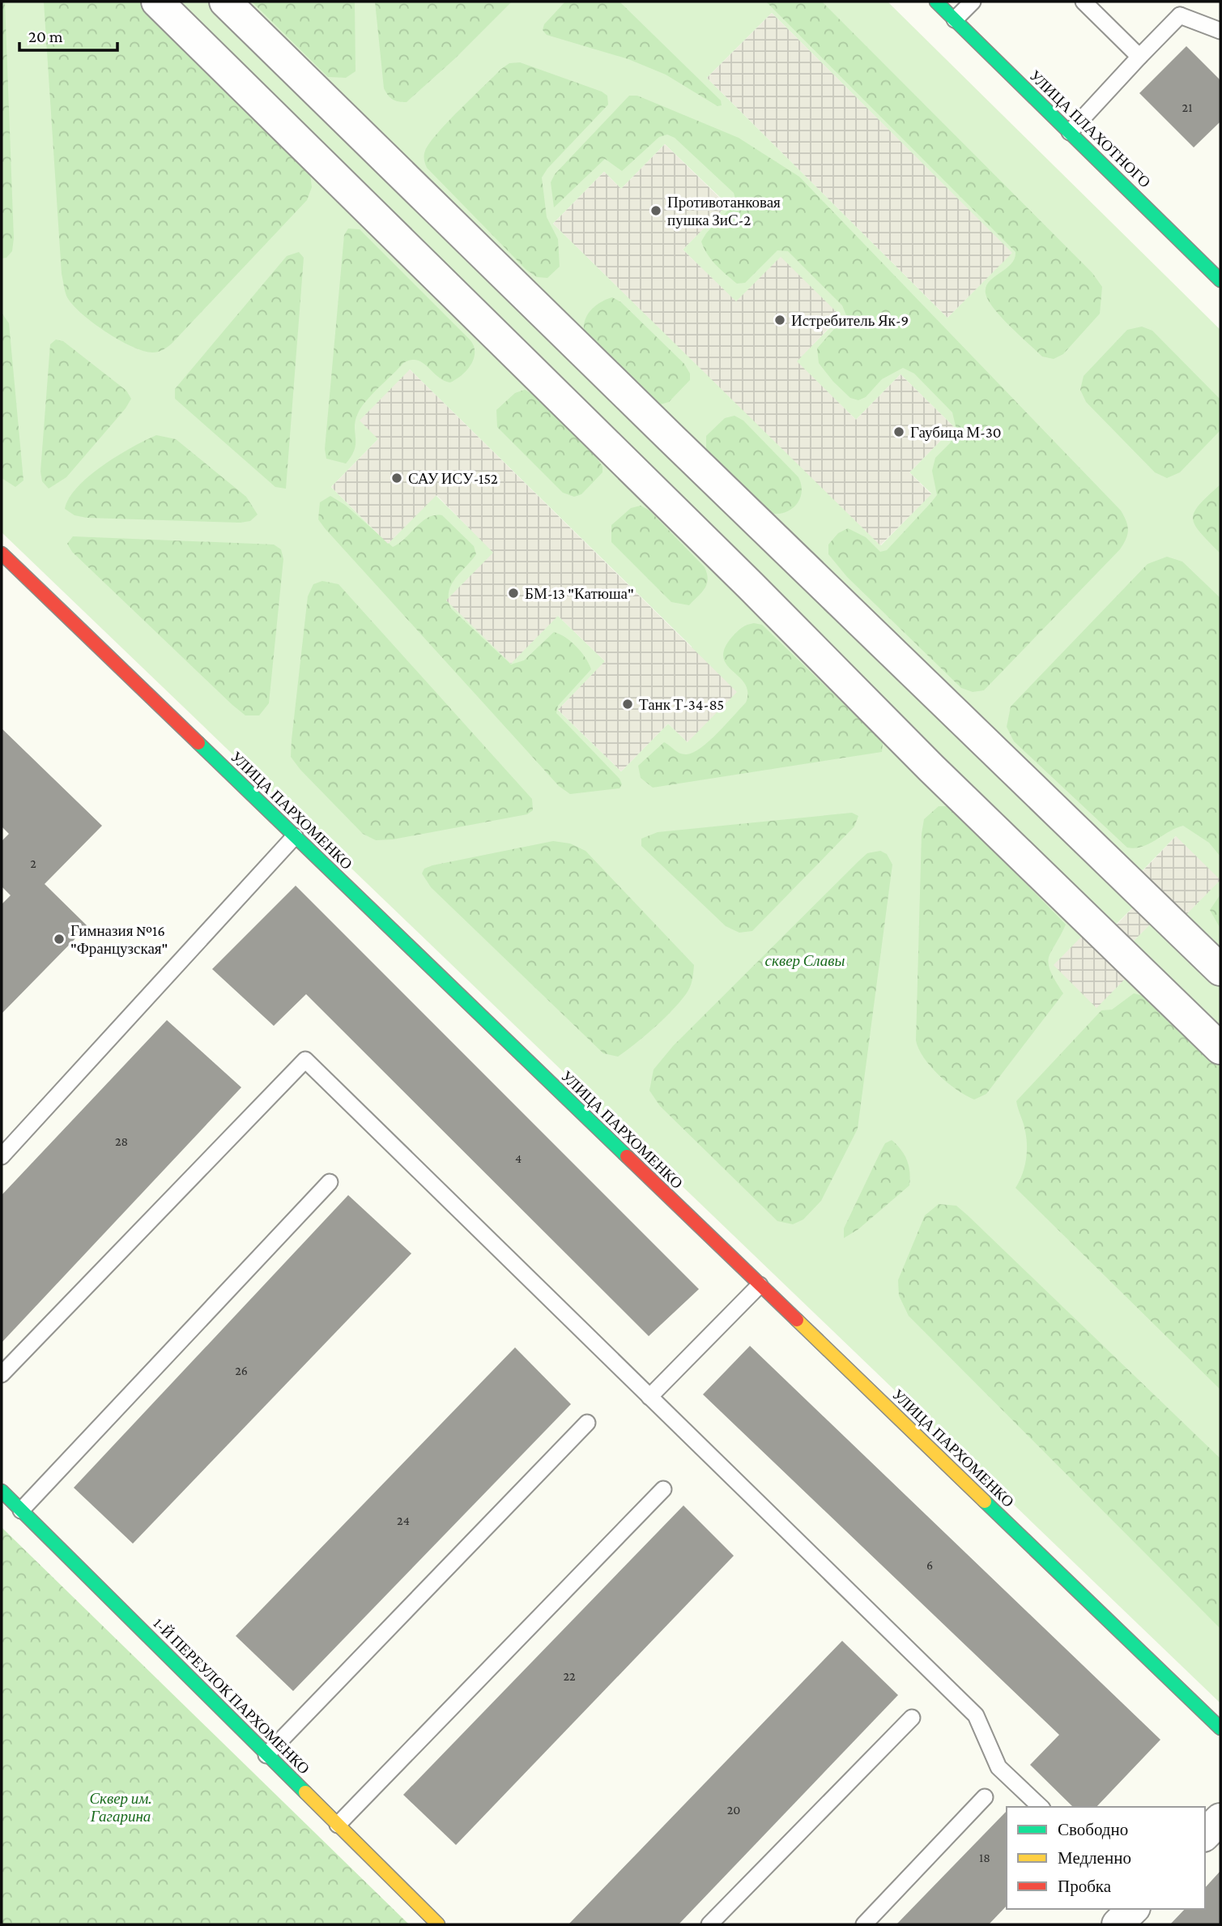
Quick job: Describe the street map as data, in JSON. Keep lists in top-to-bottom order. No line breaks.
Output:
{"streets":{"street":["УЛИЦА ПЛАХОТНОГО","УЛИЦА ПАРХОМЕНКО","1-Й ПЕРЕУЛОК ПАРХОМЕНКО"]},"parks":["сквер Славы","Сквер им. Гагарина"],"places":["Противотанковая пушка ЗиС-2","Истребитель Як-9","Гаубица М-30","САУ ИСУ-152","БМ-13 \"Катюша\"","Танк Т-34-85","Гимназия №16 \"Французская\""],"house_numbers":["21","2","28","4","26","24","6","22","20","18"],"legend":["Свободно","Медленно","Пробка"],"scale_bar":"20 m"}
